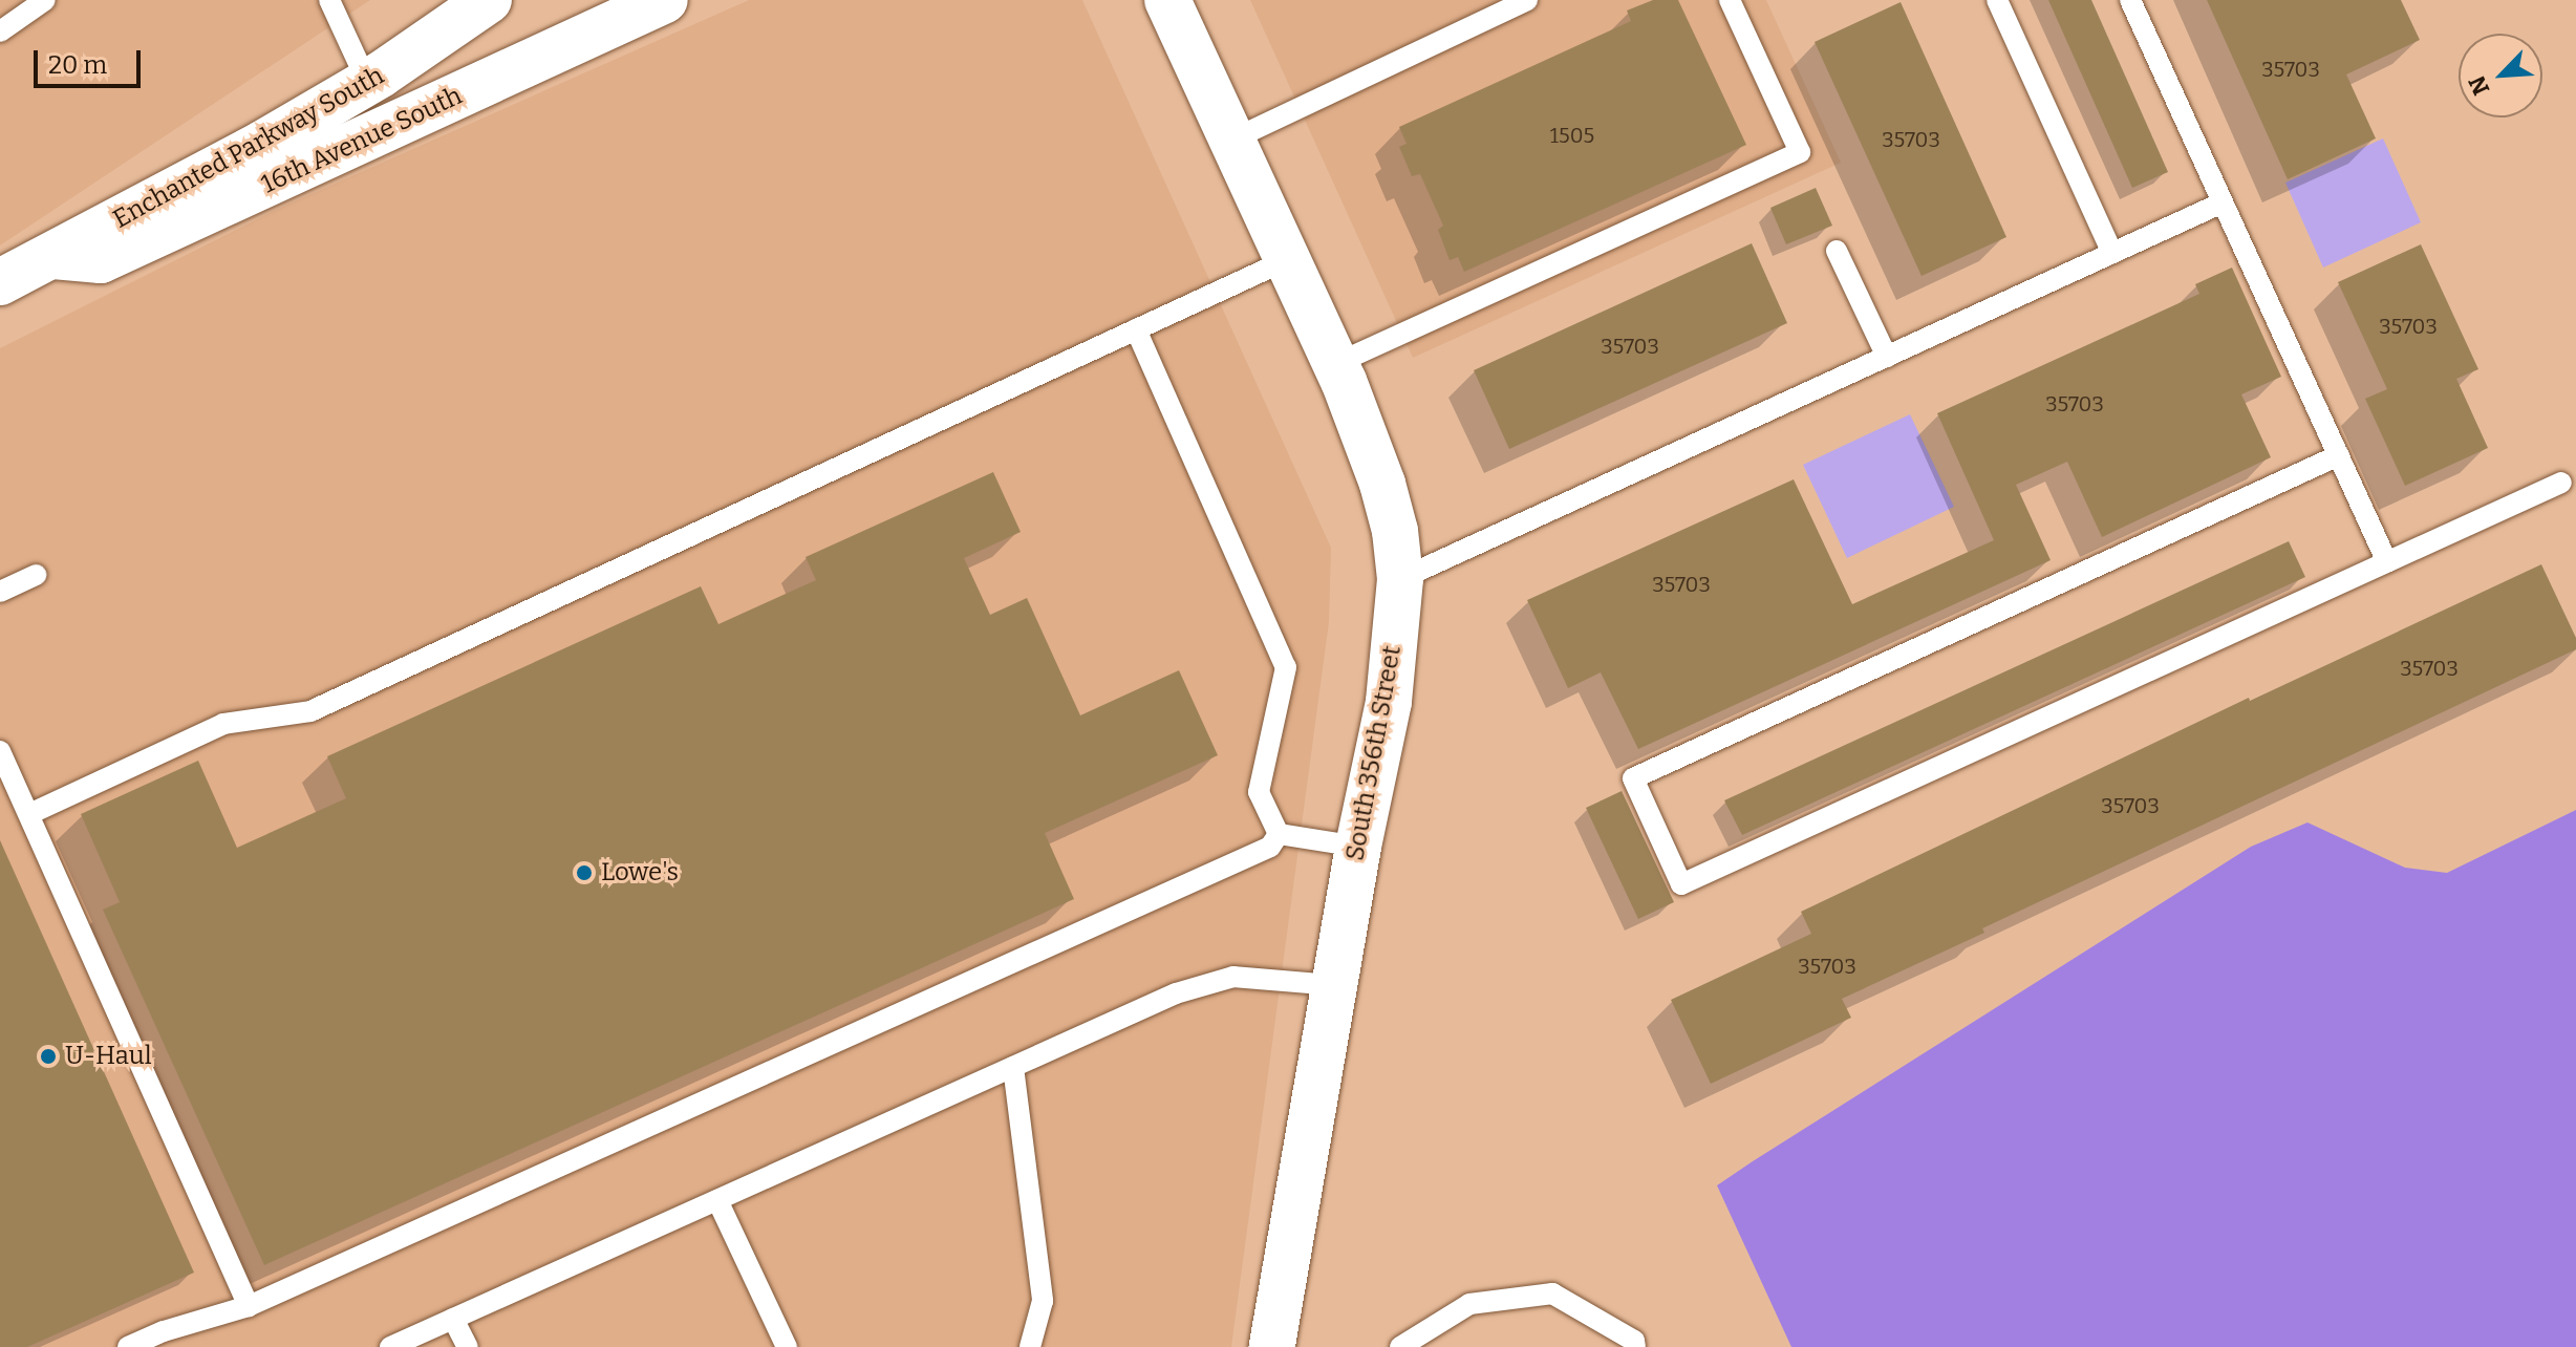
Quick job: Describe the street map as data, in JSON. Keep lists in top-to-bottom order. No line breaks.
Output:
{"streets":{"main road":["16th Avenue South","Enchanted Parkway South","South 356th Street"]},"crossings":[["16th Avenue South","Enchanted Parkway South"]],"places":["Lowe's","U-Haul"],"house_numbers":["35703","1505","35703","35703","35703","35703","35703","35703","35703","35703"],"scale_bar":"20 m","north":"bottom left"}
